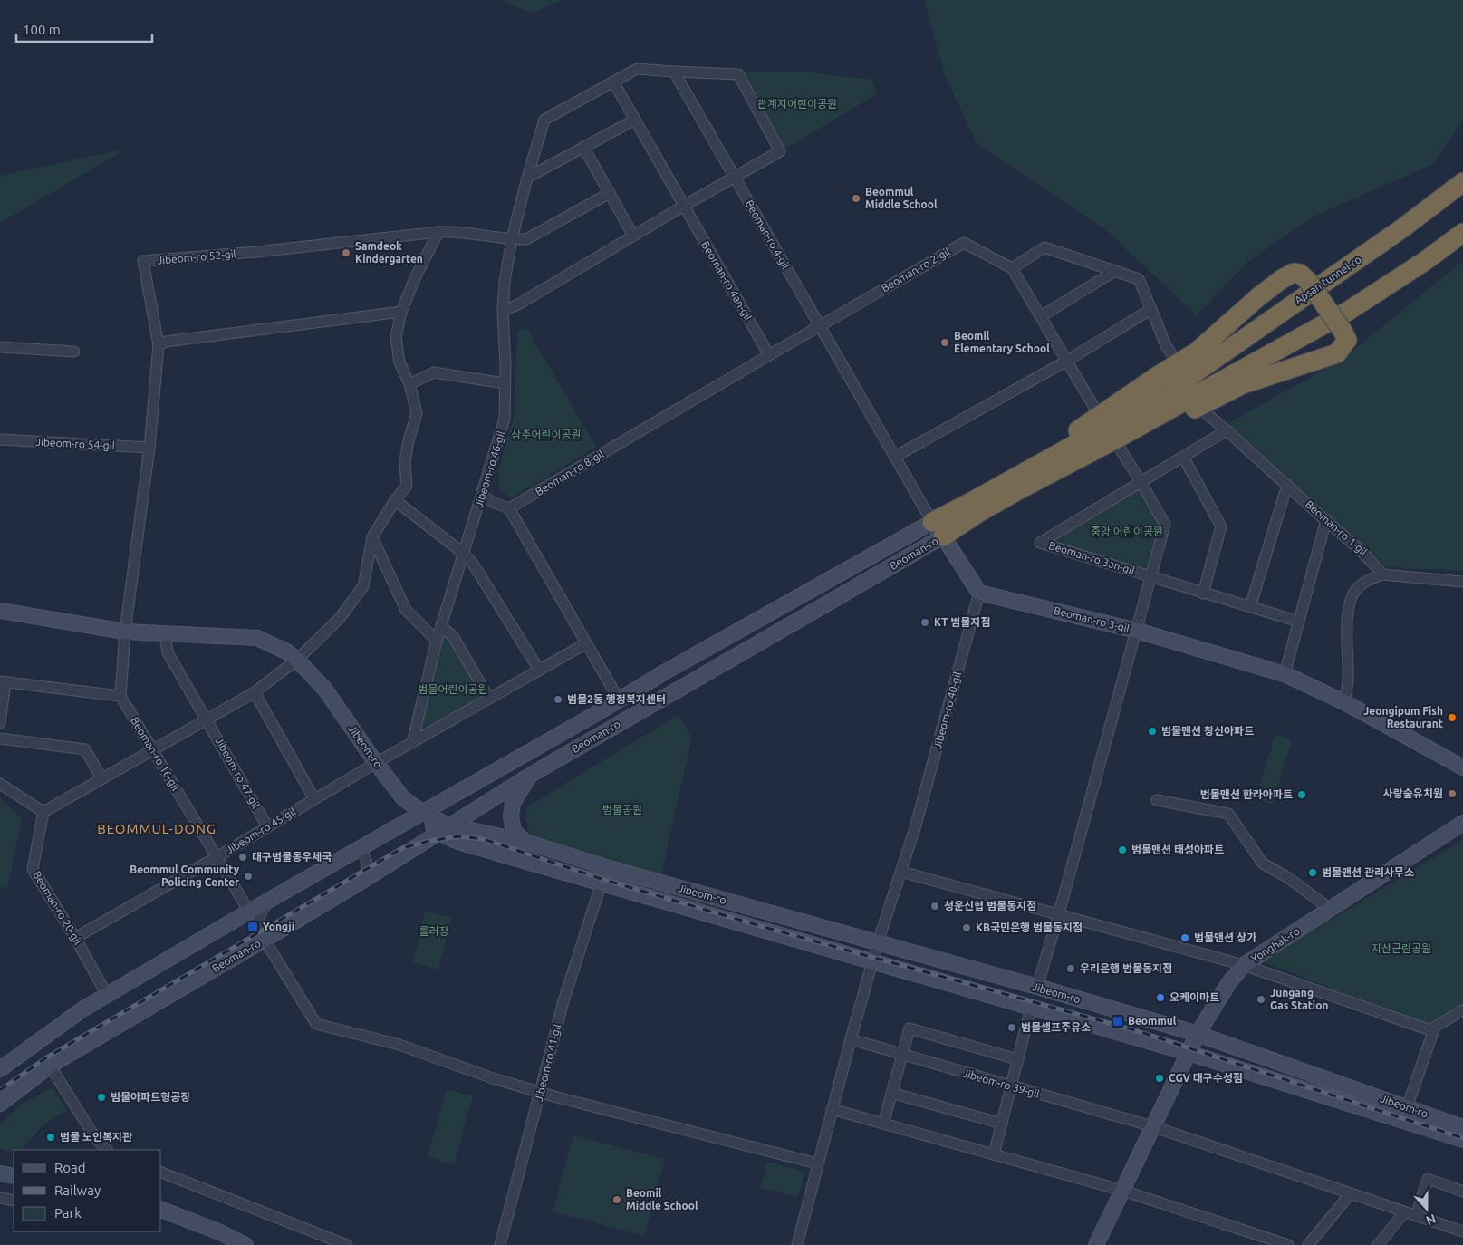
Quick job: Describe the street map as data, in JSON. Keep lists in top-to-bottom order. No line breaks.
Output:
{"streets":{"highway":["Apsan tunnel-ro","Beoman-ro"],"main road":["Beoman-ro 3-gil","Jibeom-ro","Yonghak-ro"],"street":["Beoman-ro 4-gil","Jibeom-ro 52-gil","Beoman-ro 2-gil","Beoman-ro 4an-gil","Jibeom-ro 54-gil","Jibeom-ro 46-gil","Beoman-ro 8-gil","Beoman-ro 1-gil","Beoman-ro 3an-gil","Jibeom-ro 40-gil","Beoman-ro 16-gil","Jibeom-ro 47-gil","Jibeom-ro 45-gil","Beoman-ro 20-gil","Jibeom-ro 41-gil","Jibeom-ro 39-gil"]},"crossings":[["Beoman-ro 4-gil","Beoman-ro 2-gil"],["Beoman-ro 4-gil","Beoman-ro 8-gil"],["Beoman-ro 4-gil","Beoman-ro"],["Jibeom-ro 52-gil","Jibeom-ro 54-gil"],["Jibeom-ro 52-gil","Jibeom-ro 46-gil"],["Jibeom-ro 52-gil","Jibeom-ro"],["Jibeom-ro 52-gil","Beoman-ro 16-gil"],["Beoman-ro 2-gil","Beoman-ro 8-gil"],["Apsan tunnel-ro","Beoman-ro"],["Beoman-ro 4an-gil","Jibeom-ro 46-gil"],["Beoman-ro 4an-gil","Beoman-ro 8-gil"],["Beoman-ro 1-gil","Beoman-ro 3an-gil"],["Beoman-ro","Jibeom-ro"],["Beoman-ro","Beoman-ro 16-gil"],["Beoman-ro 3-gil","Jibeom-ro 40-gil"],["Jibeom-ro","Jibeom-ro 47-gil"],["Jibeom-ro","Jibeom-ro 45-gil"],["Jibeom-ro","Yonghak-ro"],["Beoman-ro 16-gil","Jibeom-ro 45-gil"],["Jibeom-ro 47-gil","Jibeom-ro 45-gil"],["Jibeom-ro 45-gil","Beoman-ro 20-gil"],["Yonghak-ro","Jibeom-ro 39-gil"]],"districts":["BEOMMUL-DONG"],"parks":["관계지어린이공원","삼주어린이공원","중앙 어린이공원","범물어린이공원","범물공원","롤러장","지산근린공원"],"places":{"other":["Beommul Middle School","Samdeok Kindergarten","Beomil Elementary School","KT 범물지점","범물2동 행정복지센터","Jeongipum Fish Restaurant","범물맨션 창신아파트","사랑숲유치원","범물맨션 한라아파트","범물맨션 태성아파트","대구범물동우체국","범물맨션 관리사무소","Beommul Community Policing Center","청운신협 범물동지점","KB국민은행 범물동지점","범물맨션 상가","우리은행 범물동지점","오케이마트","Jungang Gas Station","범물셀프주유소","CGV 대구수성점","범물아파트형공장","범물 노인복지관","Beomil Middle School"],"transit":["Yongji","Beommul"]},"legend":["Road","Railway","Park"],"scale_bar":"100 m","north":"bottom"}
